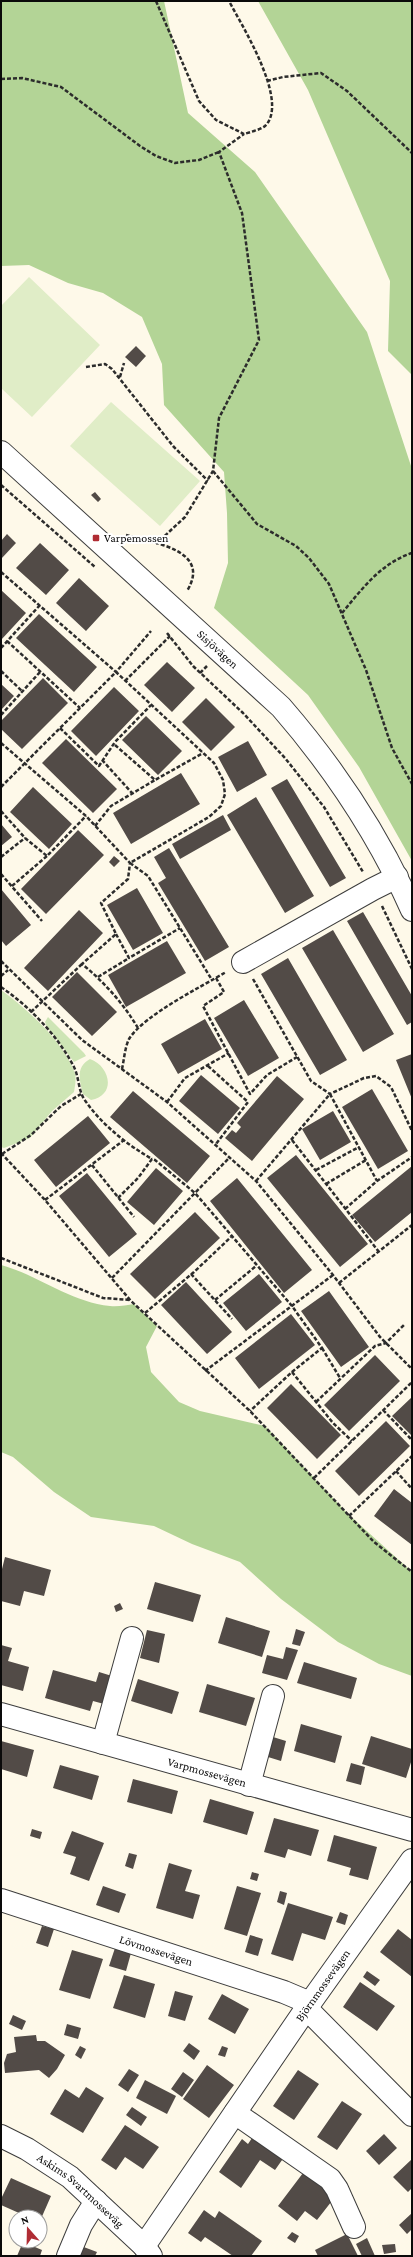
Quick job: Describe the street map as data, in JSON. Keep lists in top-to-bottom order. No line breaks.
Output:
{"streets":{"street":["Sisjövägen","Varpmossevägen","Lövmossevägen","Björnmossevägen","Askims Svartmosseväg"]},"crossings":[["Lövmossevägen","Björnmossevägen"],["Björnmossevägen","Askims Svartmosseväg"]],"places":{"transit":["Varpemossen"]},"north":"top"}
